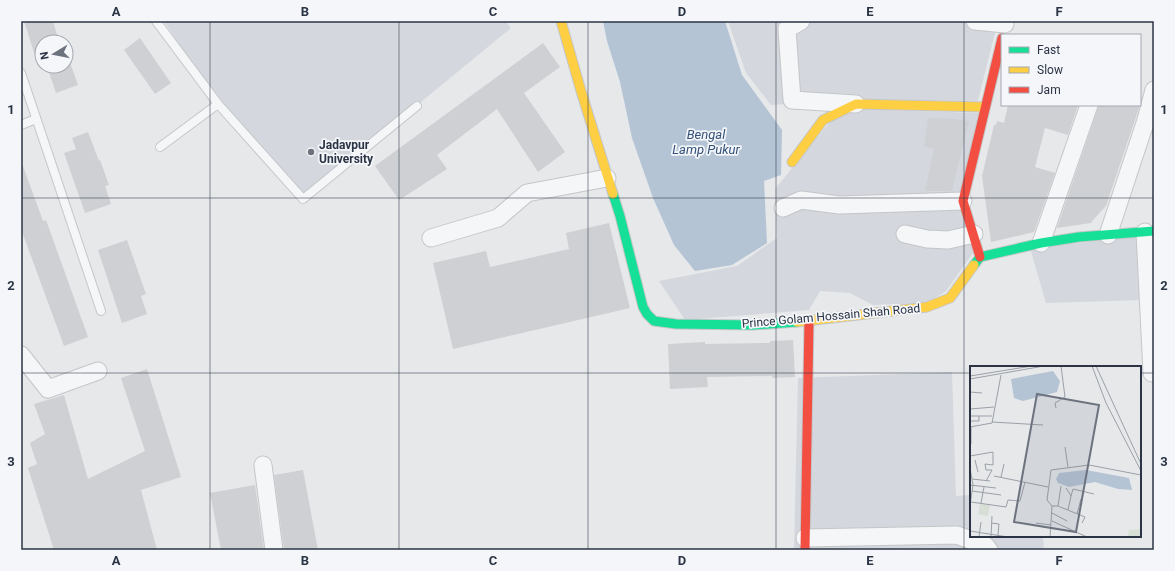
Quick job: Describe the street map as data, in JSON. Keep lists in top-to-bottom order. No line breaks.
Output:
{"streets":{"street":["Prince Golam Hossain Shah Road"]},"water":["Bengal Lamp Pukur"],"places":["Jadavpur University"],"legend":["Fast","Slow","Jam"],"north":"left","grid":{"columns":["A","B","C","D","E","F"],"rows":["1","2","3"]}}
